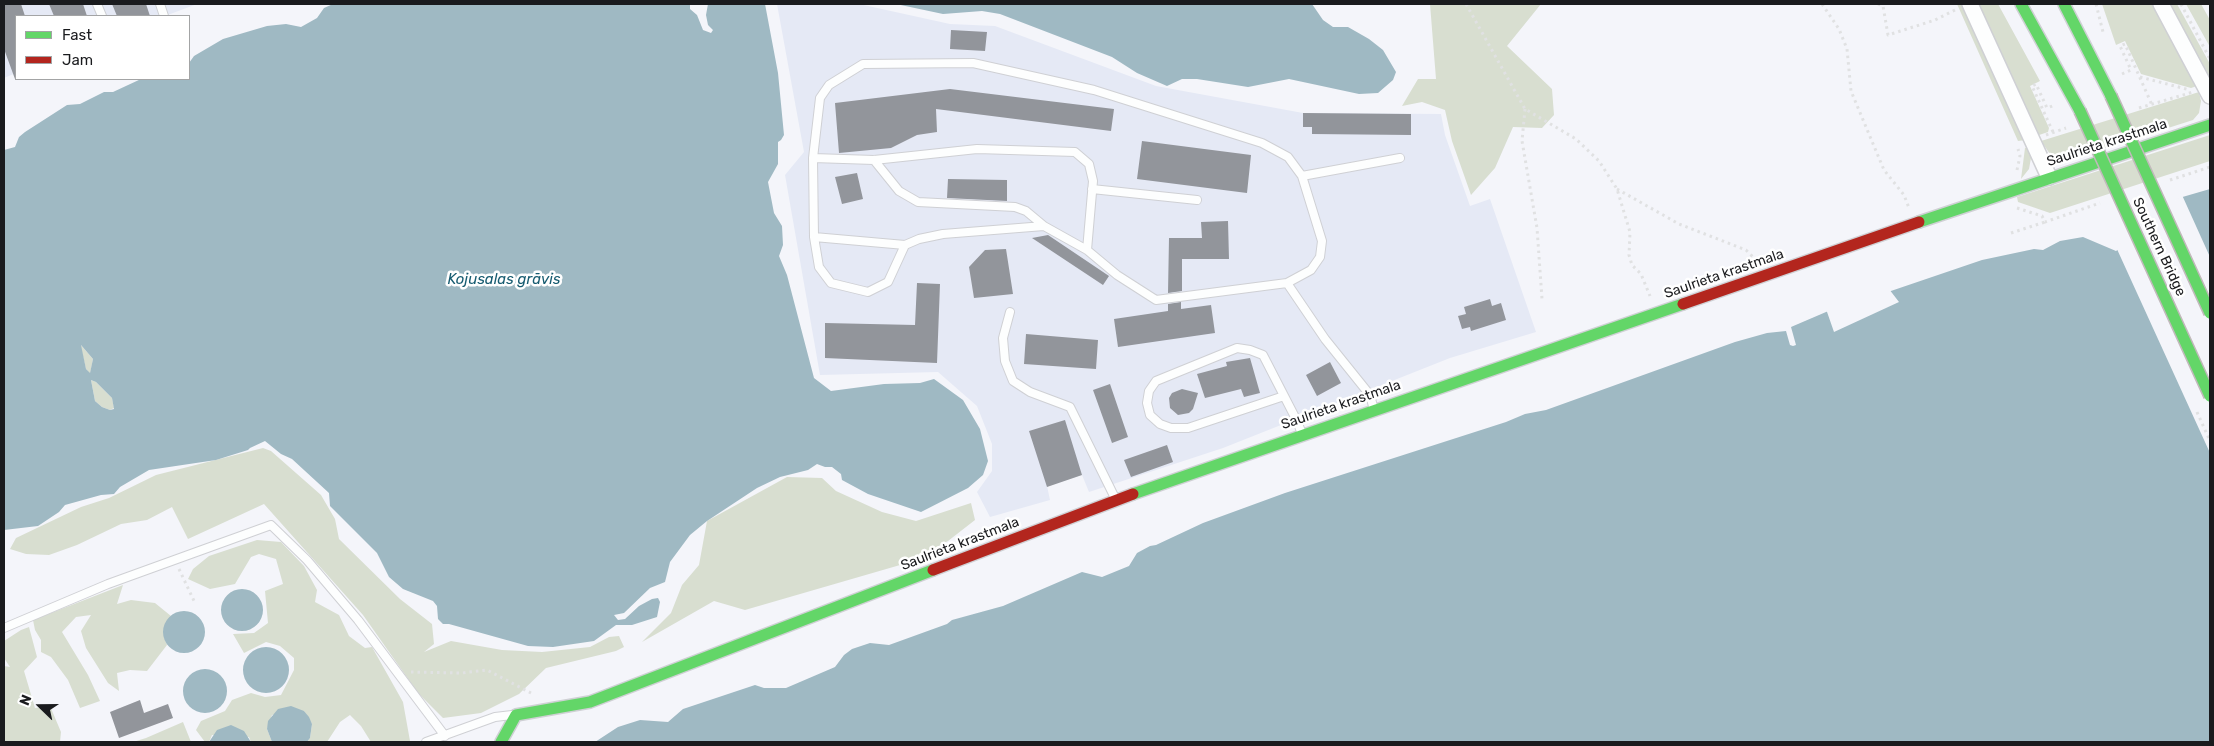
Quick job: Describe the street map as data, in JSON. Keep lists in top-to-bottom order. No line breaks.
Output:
{"streets":{"main road":["Saulrieta krastmala","Southern Bridge"]},"water":["Kojusalas grāvis"],"legend":["Fast","Jam"],"north":"left"}
